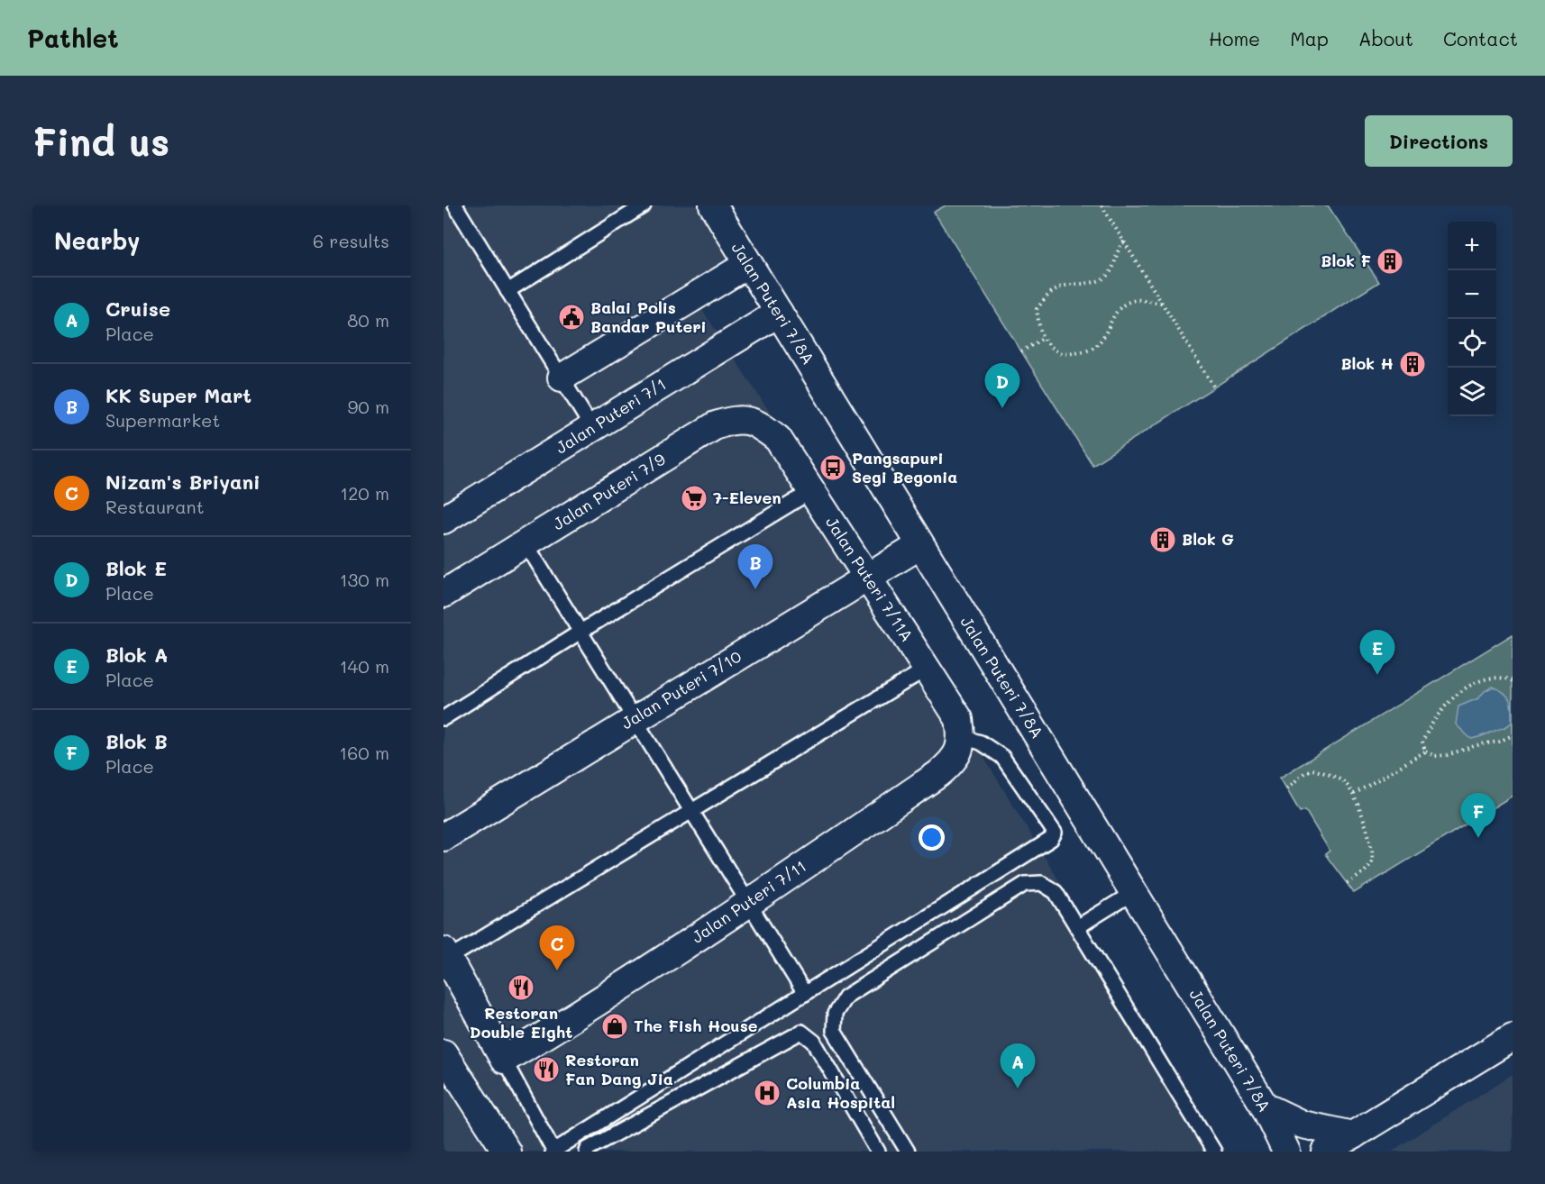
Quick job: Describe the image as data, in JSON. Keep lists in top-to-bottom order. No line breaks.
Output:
{"streets":{"street":["Jalan Puteri 7/8A","Jalan Puteri 7/1","Jalan Puteri 7/9","Jalan Puteri 7/11A","Jalan Puteri 7/10","Jalan Puteri 7/11"]},"crossings":[["Jalan Puteri 7/8A","Jalan Puteri 7/1"],["Jalan Puteri 7/8A","Jalan Puteri 7/10"],["Jalan Puteri 7/9","Jalan Puteri 7/11A"],["Jalan Puteri 7/11A","Jalan Puteri 7/10"],["Jalan Puteri 7/11A","Jalan Puteri 7/11"]],"places":{"building":["Blok F","Blok H","Blok G"],"public building":["Balai Polis Bandar Puteri"],"bus stop":["Pangsapuri Segi Begonia"],"supermarket":["7-Eleven"],"restaurant":["Restoran Double Eight","Restoran Fan Dang Jia"],"shop":["The Fish House"],"hospital":["Columbia Asia Hospital"]},"page":{"header":"Pathlet","nav":["Home","Map","About","Contact"],"buttons":"Directions","title":"Find us","heading":["Nearby","6 results"],"map_buttons":["+","−"],"list":[{"mark":"A","name":"Cruise","note":"Place","value":"80 m"},{"mark":"B","name":"KK Super Mart","note":"Supermarket","value":"90 m"},{"mark":"C","name":"Nizam's Briyani","note":"Restaurant","value":"120 m"},{"mark":"D","name":"Blok E","note":"Place","value":"130 m"},{"mark":"E","name":"Blok A","note":"Place","value":"140 m"},{"mark":"F","name":"Blok B","note":"Place","value":"160 m"}],"pins":["D","B","E","F","C","A"]}}
